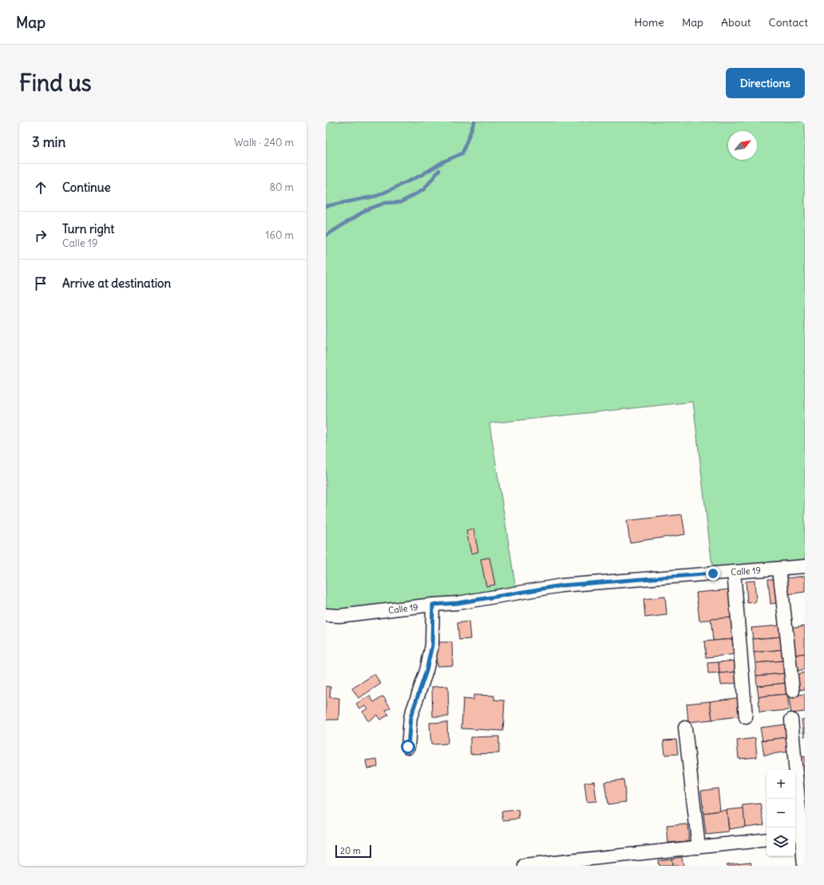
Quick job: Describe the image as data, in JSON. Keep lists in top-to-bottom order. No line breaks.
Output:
{"streets":{"street":["Calle 19"]},"scale_bar":"20 m","north":"top right","page":{"header":"Map","nav":["Home","Map","About","Contact"],"buttons":"Directions","title":"Find us","heading":["3 min","Walk · 240 m"],"list":[["Continue","80 m"],["Turn right","Calle 19","160 m"],"Arrive at destination"],"map_buttons":["+","−"],"scale":"20 m"}}
